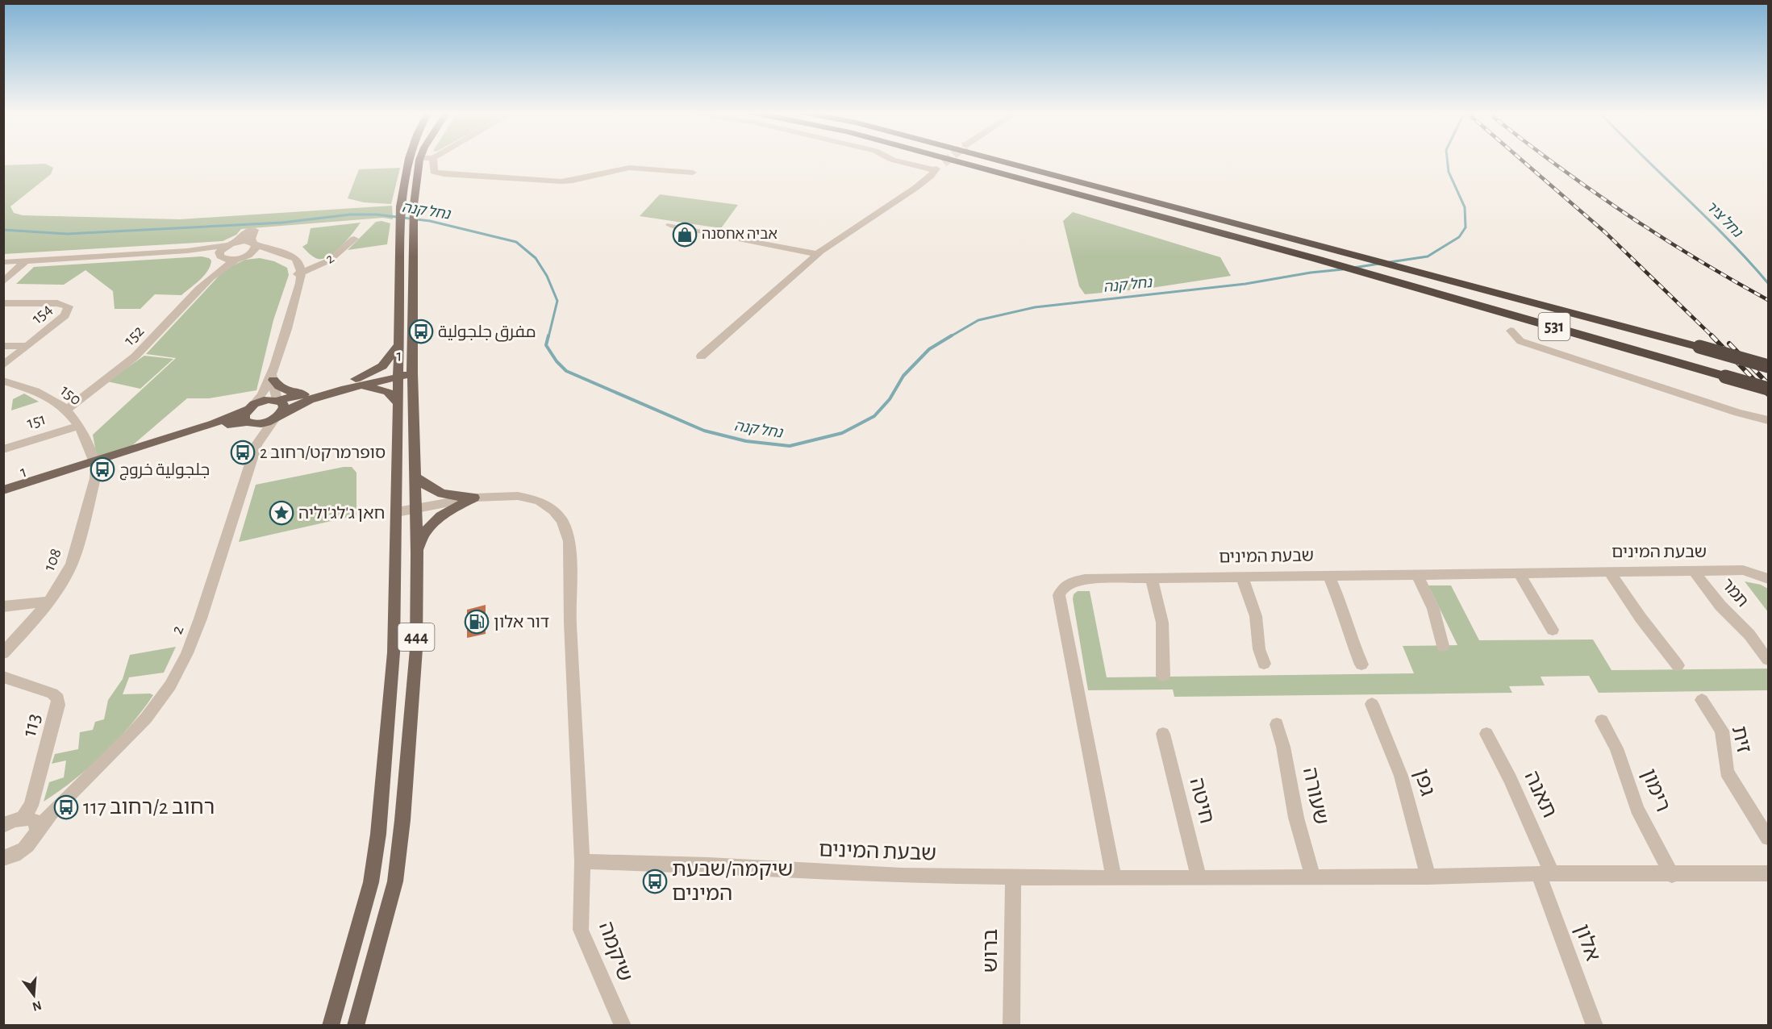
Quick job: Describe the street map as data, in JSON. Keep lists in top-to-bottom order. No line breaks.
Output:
{"streets":{"highway":["531"],"main road":["1","444"],"street":["2","154","152","150","151","שבעת המינים","108","תמר","113","זית","גפן","רימון","תאנה","שעורה","חיטה","אלון","ברוש","שיקמה"]},"crossings":[["2","152"],["2","1"],["2","113"],["152","150"],["1","150"],["1","108"],["1","444"],["150","151"],["150","108"],["שבעת המינים","תמר"],["שבעת המינים","גפן"],["שבעת המינים","רימון"],["שבעת המינים","תאנה"],["שבעת המינים","שעורה"],["שבעת המינים","חיטה"],["שבעת המינים","אלון"],["שבעת המינים","ברוש"],["שבעת המינים","שיקמה"],["444","שיקמה"],["תאנה","אלון"]],"water":["נחל קנה","נחל ציר"],"places":{"shop":["אביה אחסנה"],"bus stop":["مفرق جلجولية","סופרמרקט/רחוב 2","جلجولية خروج","רחוב 2/רחוב 117","שיקמה/שבעת המינים"],"place":["חאן ג'לג'וליה"],"fuel station":["דור אלון"]},"north":"bottom"}
